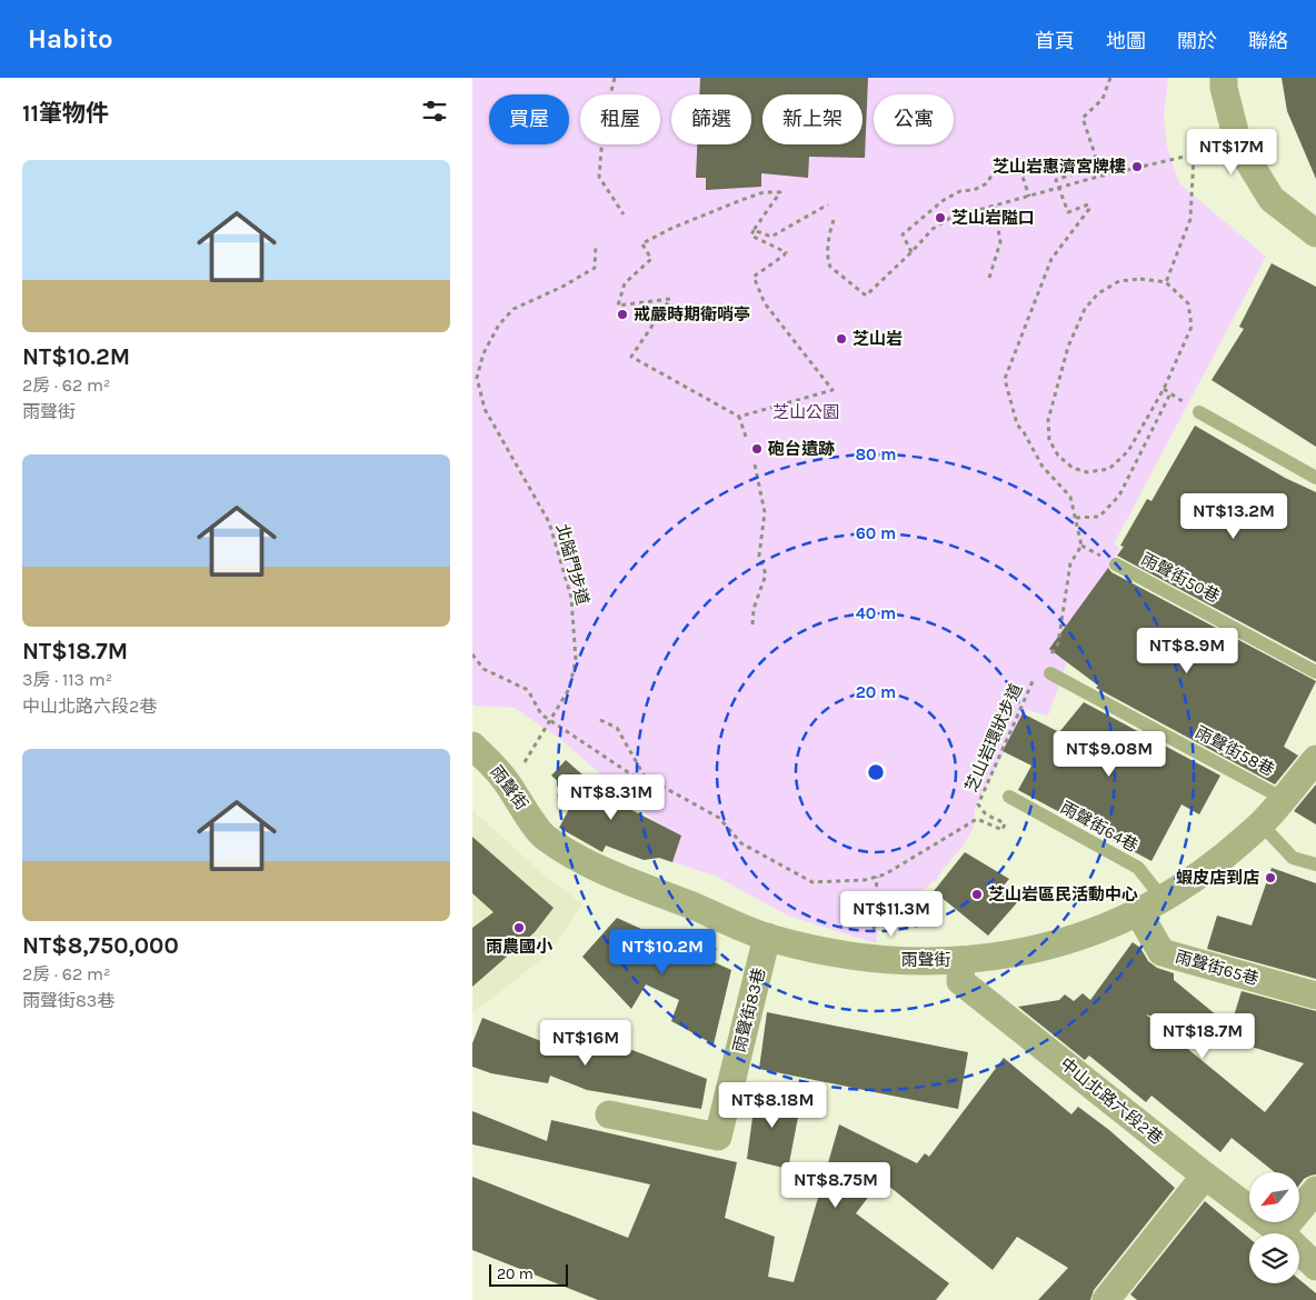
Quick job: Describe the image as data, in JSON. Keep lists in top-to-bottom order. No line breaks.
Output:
{"streets":{"street":["雨聲街","雨聲街65巷","雨聲街83巷","中山北路六段2巷"],"lane":["雨聲街50巷","雨聲街58巷","雨聲街64巷"],"path":["北隘門步道","芝山岩環狀步道"]},"crossings":[["北隘門步道","芝山岩環狀步道"],["雨聲街58巷","雨聲街"],["雨聲街","雨聲街64巷"],["雨聲街","雨聲街65巷"],["雨聲街","雨聲街83巷"],["雨聲街","中山北路六段2巷"]],"parks":["芝山公園"],"places":["芝山岩惠濟宮牌樓","芝山岩隘口","戒嚴時期衛哨亭","芝山岩","砲台遺跡","蝦皮店到店","芝山岩區民活動中心","雨農國小"],"scale_bar":"20 m","north":"bottom left","page":{"header":"Habito","nav":["首頁","地圖","關於","聯絡"],"heading":"11筆物件","chip":["買屋","租屋","篩選","新上架","公寓"],"price":["NT$17M","NT$13.2M","NT$8.9M","NT$9.08M","NT$8.31M","NT$11.3M","NT$10.2M","NT$18.7M","NT$16M","NT$8.18M","NT$8.75M"],"list":[{"name":"NT$10.2M","note":"2房 · 62 m² · 雨聲街"},{"name":"NT$18.7M","note":"3房 · 113 m² · 中山北路六段2巷"},{"name":"NT$8,750,000","note":"2房 · 62 m² · 雨聲街83巷"}],"scale":"20 m"},"rings":["80 m","60 m","40 m","20 m"]}
